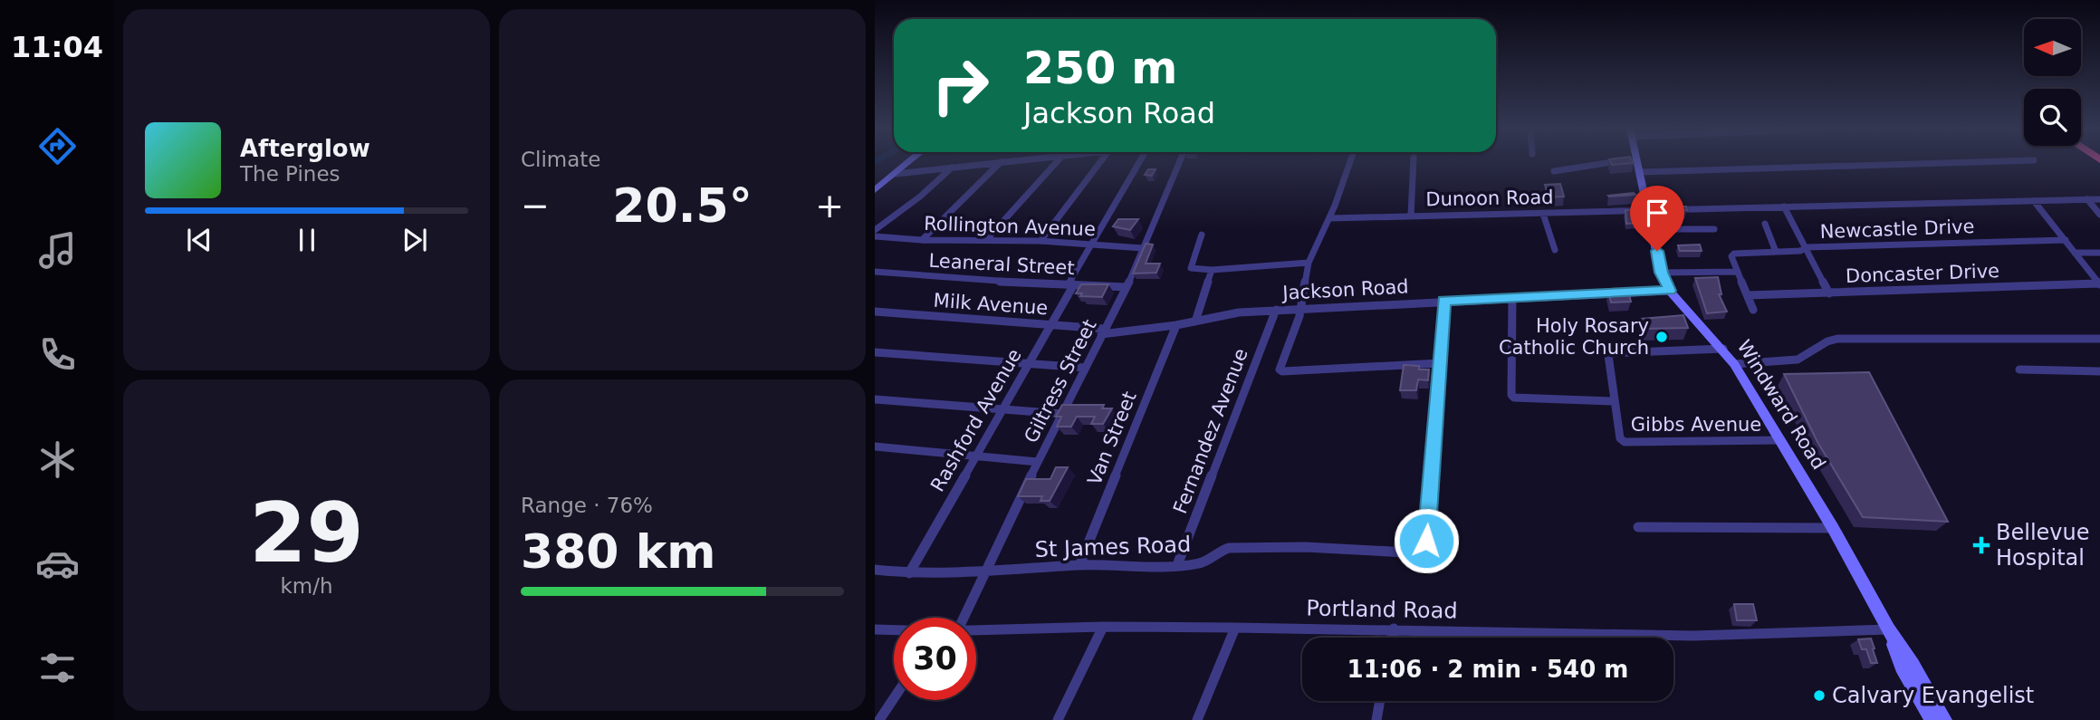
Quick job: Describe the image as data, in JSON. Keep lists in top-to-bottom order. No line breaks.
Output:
{"streets":{"main road":["Windward Road"],"street":["Dunoon Road","Rollington Avenue","Newcastle Drive","Leaneral Street","Doncaster Drive","Jackson Road","Milk Avenue","Giltress Street","Rashford Avenue","Gibbs Avenue","Fernandez Avenue","Van Street","St James Road","Portland Road"]},"crossings":[["Dunoon Road","Windward Road"],["Rollington Avenue","Giltress Street"],["Rollington Avenue","Rashford Avenue"],["Leaneral Street","Giltress Street"],["Leaneral Street","Rashford Avenue"],["Jackson Road","Milk Avenue"],["Jackson Road","Giltress Street"],["Jackson Road","Windward Road"],["Jackson Road","Fernandez Avenue"],["Jackson Road","Van Street"],["Milk Avenue","Giltress Street"],["Milk Avenue","Rashford Avenue"],["Giltress Street","St James Road"],["Windward Road","Gibbs Avenue"],["Windward Road","Portland Road"],["Rashford Avenue","St James Road"],["Fernandez Avenue","St James Road"],["Van Street","St James Road"]],"places":{"other":["Holy Rosary Catholic Church","Calvary Evangelist"],"health":["Bellevue Hospital"]},"north":"left","page":{"tabs":"11:04","tile":["Climate",["29","km/h"],["Range · 76%","380 km"]],"turn":["250 m","Jackson Road"],"song":["Afterglow","The Pines"],"heat":["−","20.5°","+"],"limit":"30","trip":"11:06 · 2 min · 540 m"}}
